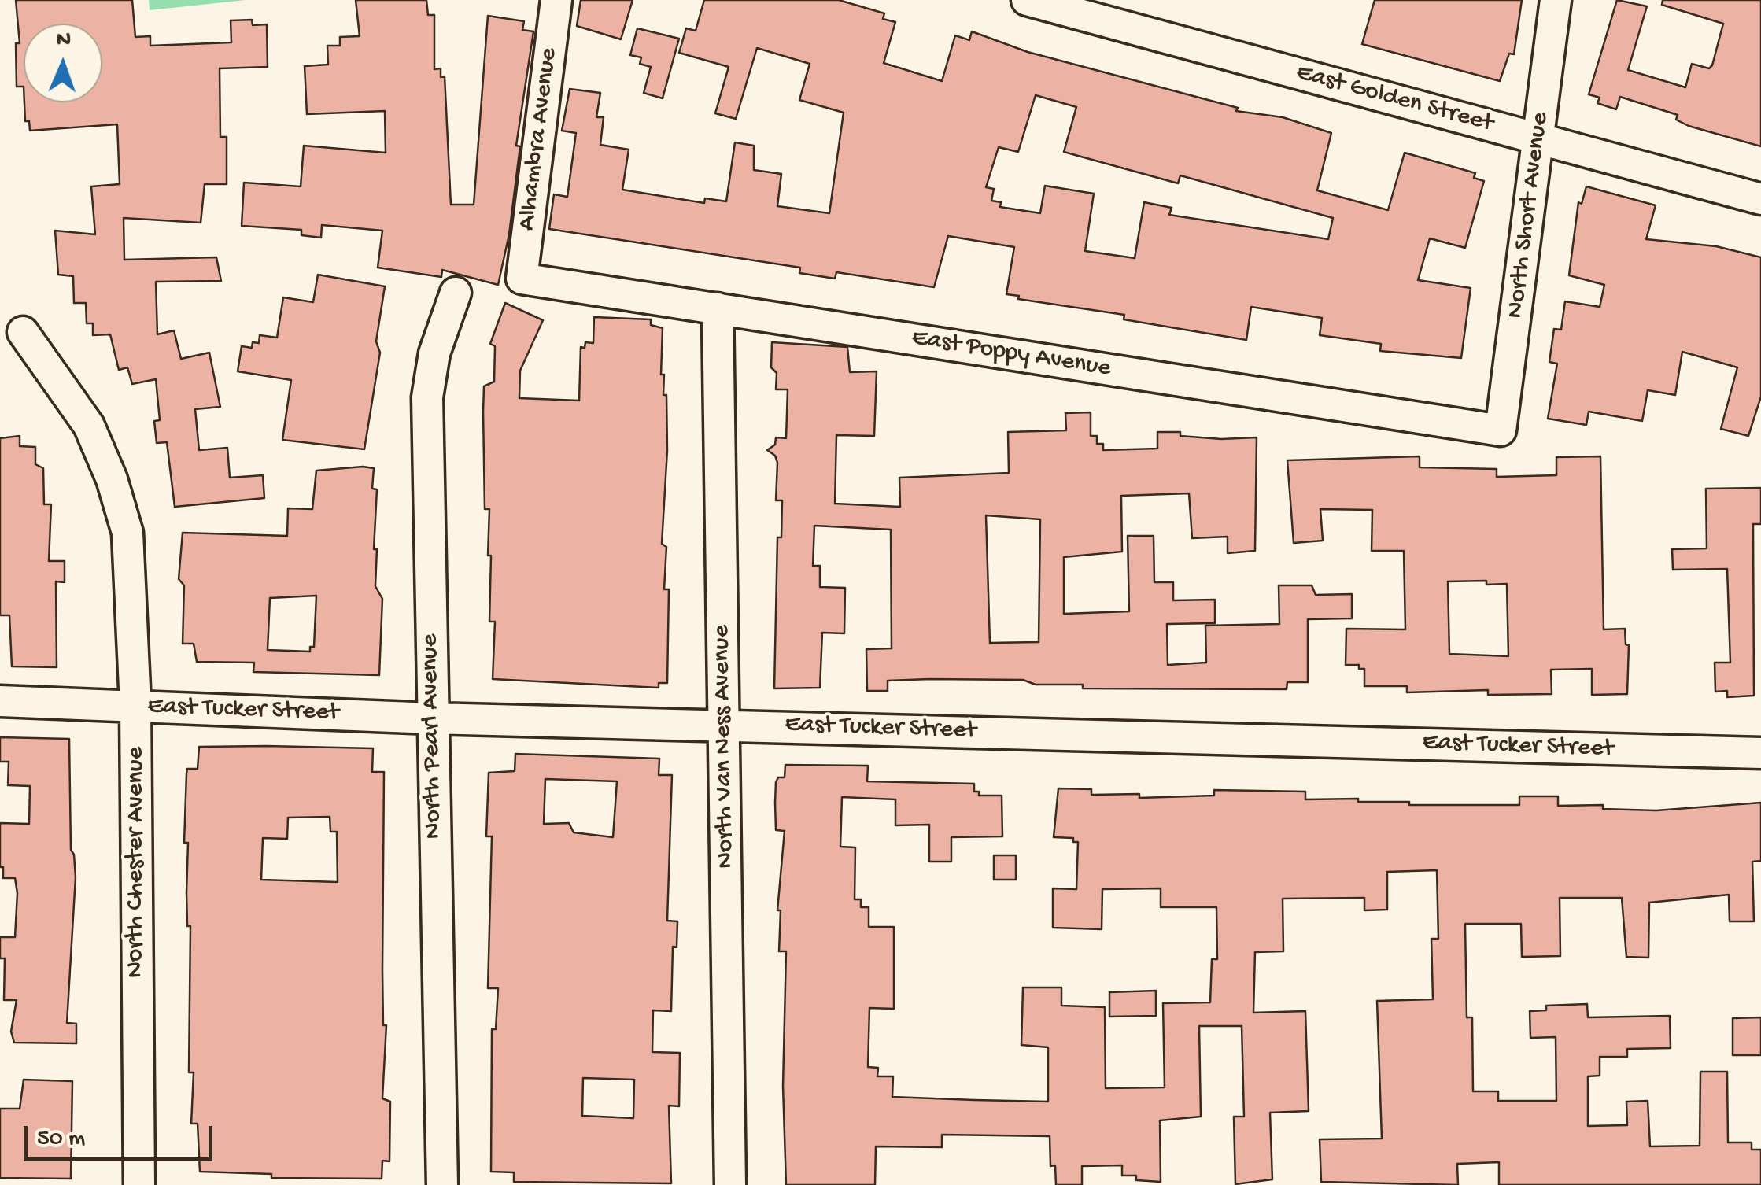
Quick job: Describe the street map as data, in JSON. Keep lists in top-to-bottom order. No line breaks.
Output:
{"streets":{"street":["East Golden Street","Alhambra Avenue","North Short Avenue","East Poppy Avenue","East Tucker Street","North Pearl Avenue","North Van Ness Avenue","North Chester Avenue"]},"crossings":[["East Golden Street","North Short Avenue"],["Alhambra Avenue","East Poppy Avenue"],["North Short Avenue","East Poppy Avenue"],["East Poppy Avenue","North Van Ness Avenue"],["East Tucker Street","North Pearl Avenue"],["East Tucker Street","North Van Ness Avenue"],["East Tucker Street","North Chester Avenue"]],"scale_bar":"50 m","north":"top"}
